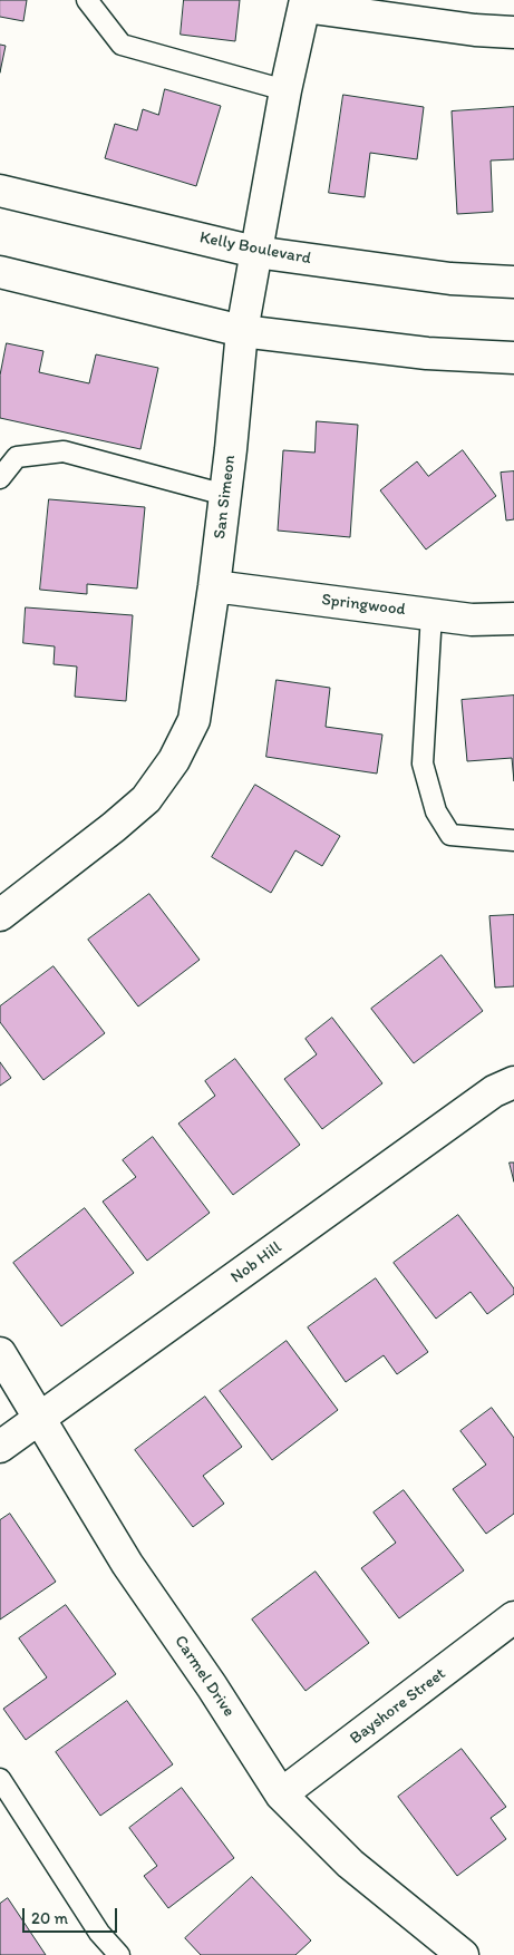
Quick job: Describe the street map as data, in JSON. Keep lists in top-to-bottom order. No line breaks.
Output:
{"streets":{"street":["Kelly Boulevard","San Simeon","Springwood","Nob Hill","Carmel Drive","Bayshore Street"]},"crossings":[["Kelly Boulevard","San Simeon"],["San Simeon","Springwood"],["Nob Hill","Carmel Drive"],["Carmel Drive","Bayshore Street"]],"scale_bar":"20 m"}
